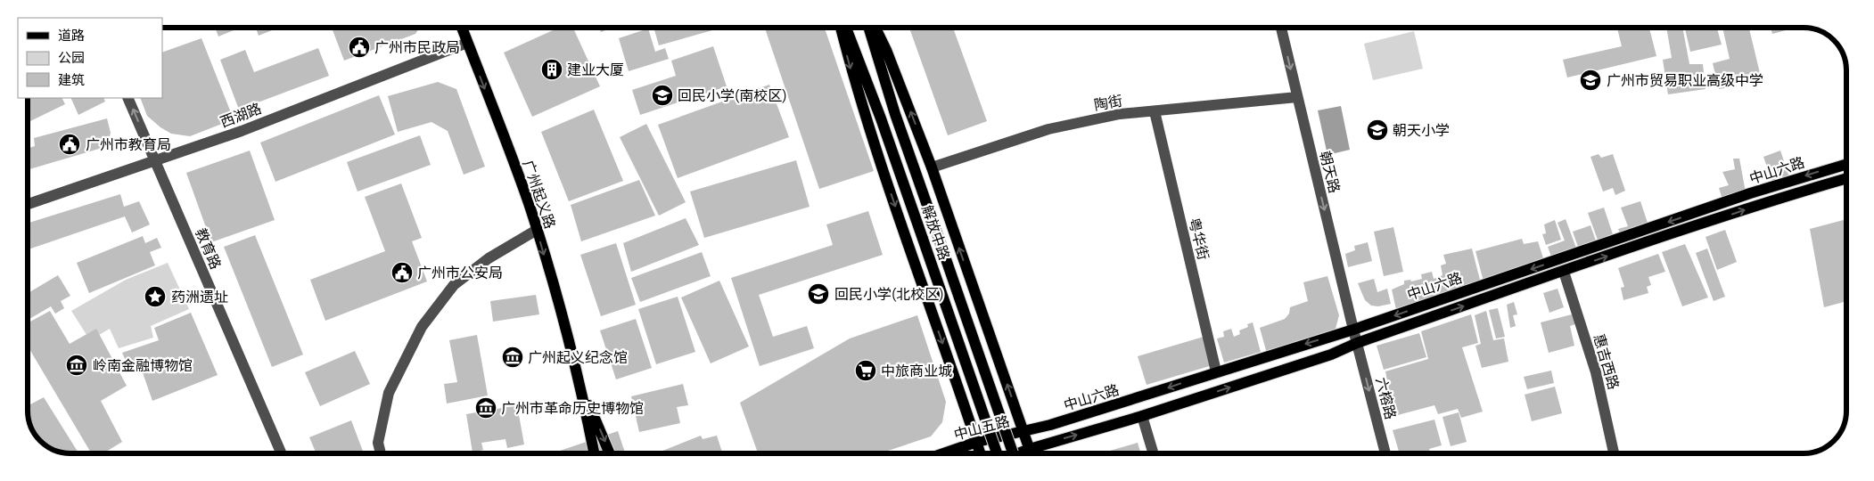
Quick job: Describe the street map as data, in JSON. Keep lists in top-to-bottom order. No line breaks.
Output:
{"streets":{"main road":["中山六路","广州起义路","解放中路","中山五路"],"street":["陶街","西湖路","朝天路","粤华街","教育路","惠吉西路","六榕路"]},"crossings":[["陶街","朝天路"],["陶街","粤华街"],["西湖路","广州起义路"],["西湖路","教育路"],["中山六路","朝天路"],["中山六路","粤华街"],["中山六路","惠吉西路"],["中山六路","六榕路"],["中山六路","中山五路"],["朝天路","六榕路"]],"one_way":["朝天路","广州起义路","六榕路"],"places":{"public building":["广州市民政局","广州市教育局","广州市公安局"],"building":["建业大厦"],"school or university":["广州市贸易职业高级中学","回民小学(南校区)","朝天小学","回民小学(北校区)"],"place":["药洲遗址"],"museum":["广州起义纪念馆","岭南金融博物馆","广州市革命历史博物馆"],"supermarket":["中旅商业城"]},"legend":["道路","公园","建筑"]}
